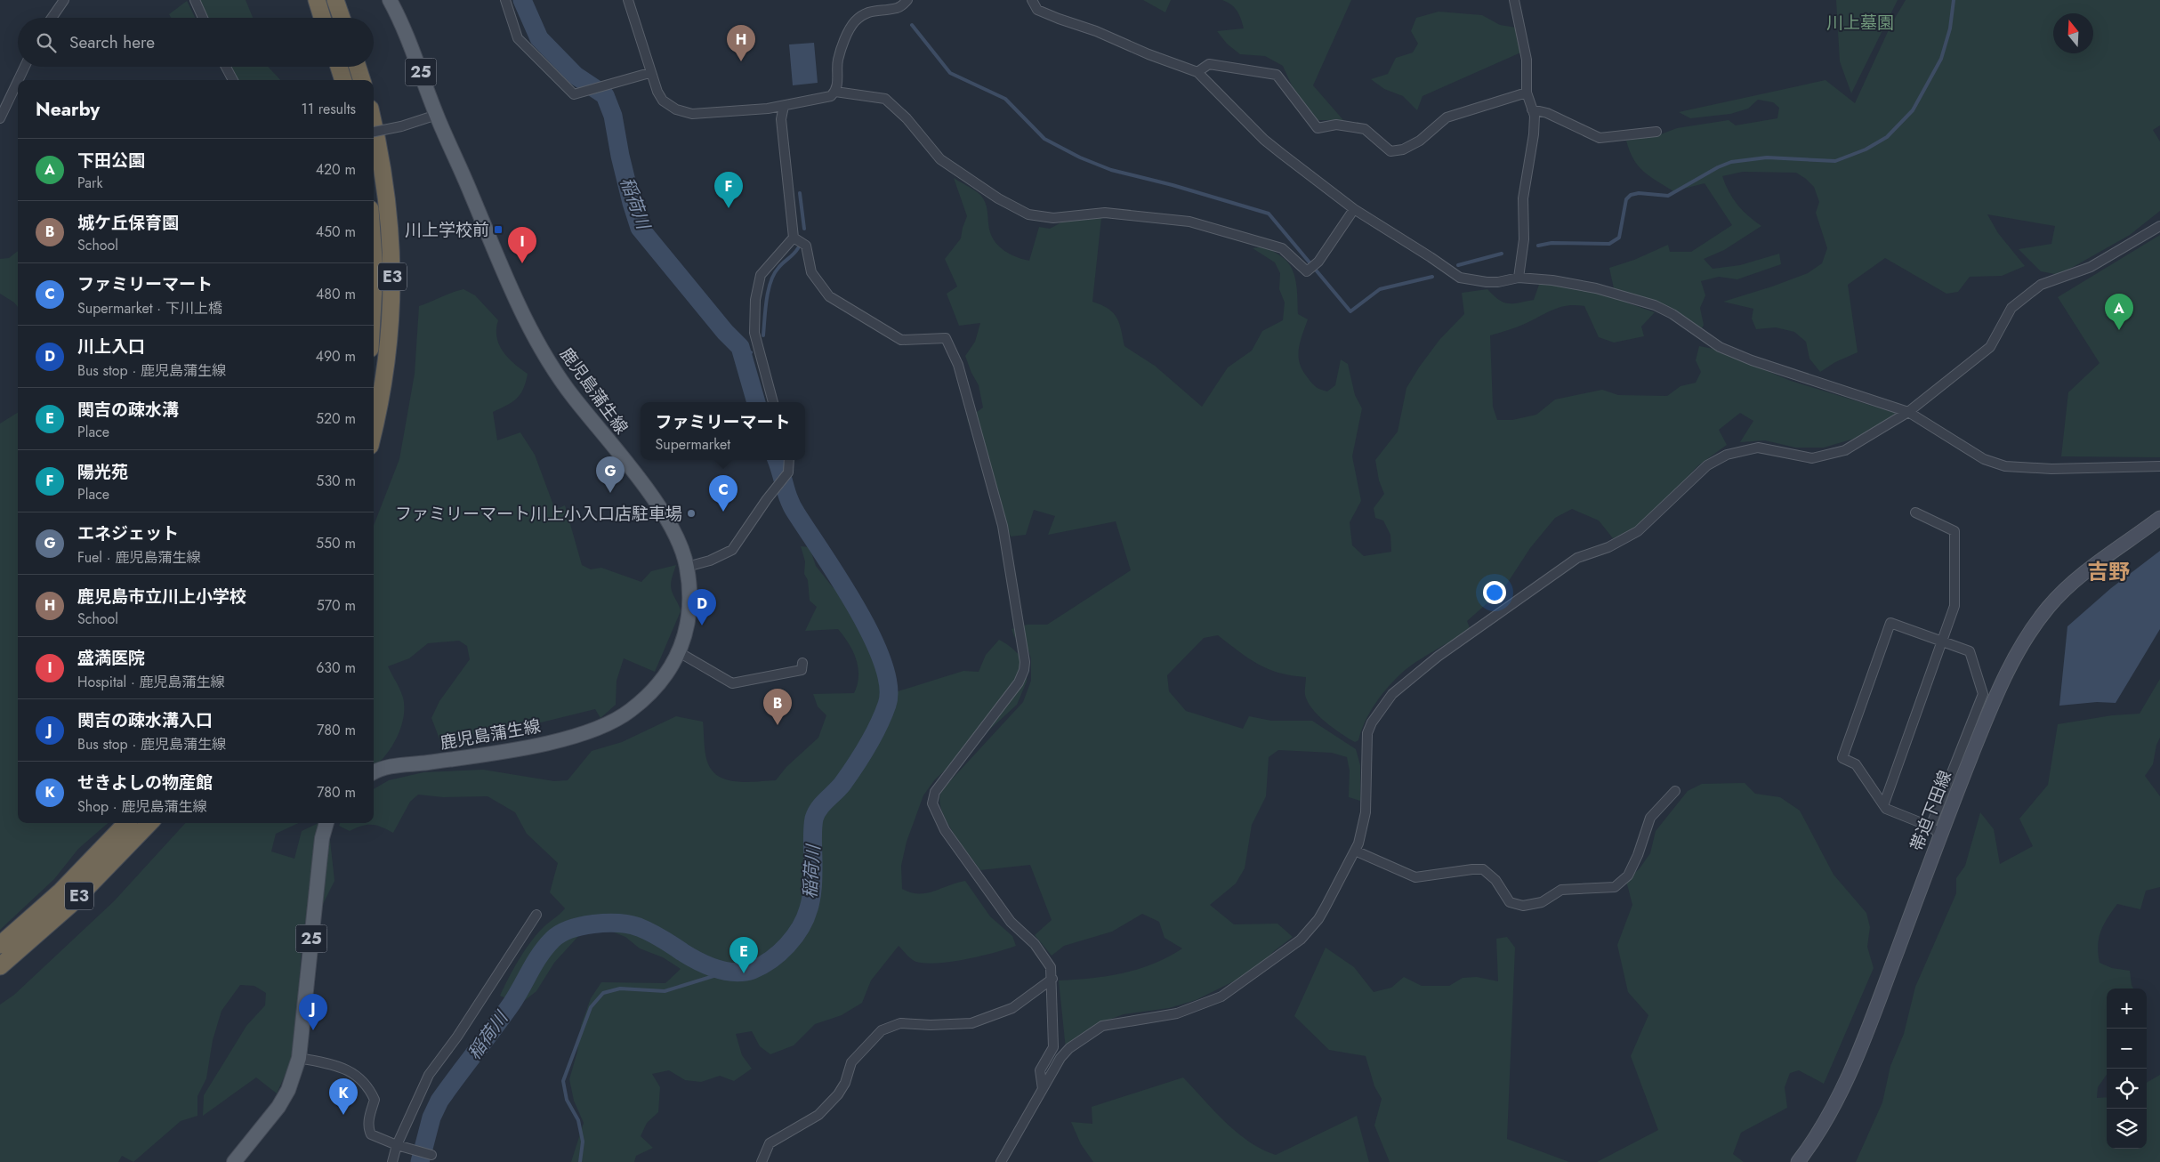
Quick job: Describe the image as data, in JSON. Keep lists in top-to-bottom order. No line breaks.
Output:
{"streets":{"highway":["E3"],"main road":["25","鹿児島蒲生線","帯迫下田線"]},"districts":["吉野"],"water":["稲荷川"],"parks":["川上墓園"],"places":{"transit":["川上学校前"],"other":["ファミリーマート川上小入口店駐車場"]},"north":"top","page":{"search":"Search here","pins":["H","F","I","A","G","C","D","B","E","J","K"],"heading":["Nearby","11 results"],"list":[{"mark":"A","name":"下田公園","note":"Park","value":"420 m"},{"mark":"B","name":"城ケ丘保育園","note":"School","value":"450 m"},{"mark":"C","name":"ファミリーマート","note":"Supermarket · 下川上橋","value":"480 m"},{"mark":"D","name":"川上入口","note":"Bus stop · 鹿児島蒲生線","value":"490 m"},{"mark":"E","name":"関吉の疎水溝","note":"Place","value":"520 m"},{"mark":"F","name":"陽光苑","note":"Place","value":"530 m"},{"mark":"G","name":"エネジェット","note":"Fuel · 鹿児島蒲生線","value":"550 m"},{"mark":"H","name":"鹿児島市立川上小学校","note":"School","value":"570 m"},{"mark":"I","name":"盛満医院","note":"Hospital · 鹿児島蒲生線","value":"630 m"},{"mark":"J","name":"関吉の疎水溝入口","note":"Bus stop · 鹿児島蒲生線","value":"780 m"},{"mark":"K","name":"せきよしの物産館","note":"Shop · 鹿児島蒲生線","value":"780 m"}],"popup":["ファミリーマート","Supermarket"],"map_buttons":["+","−"]}}
